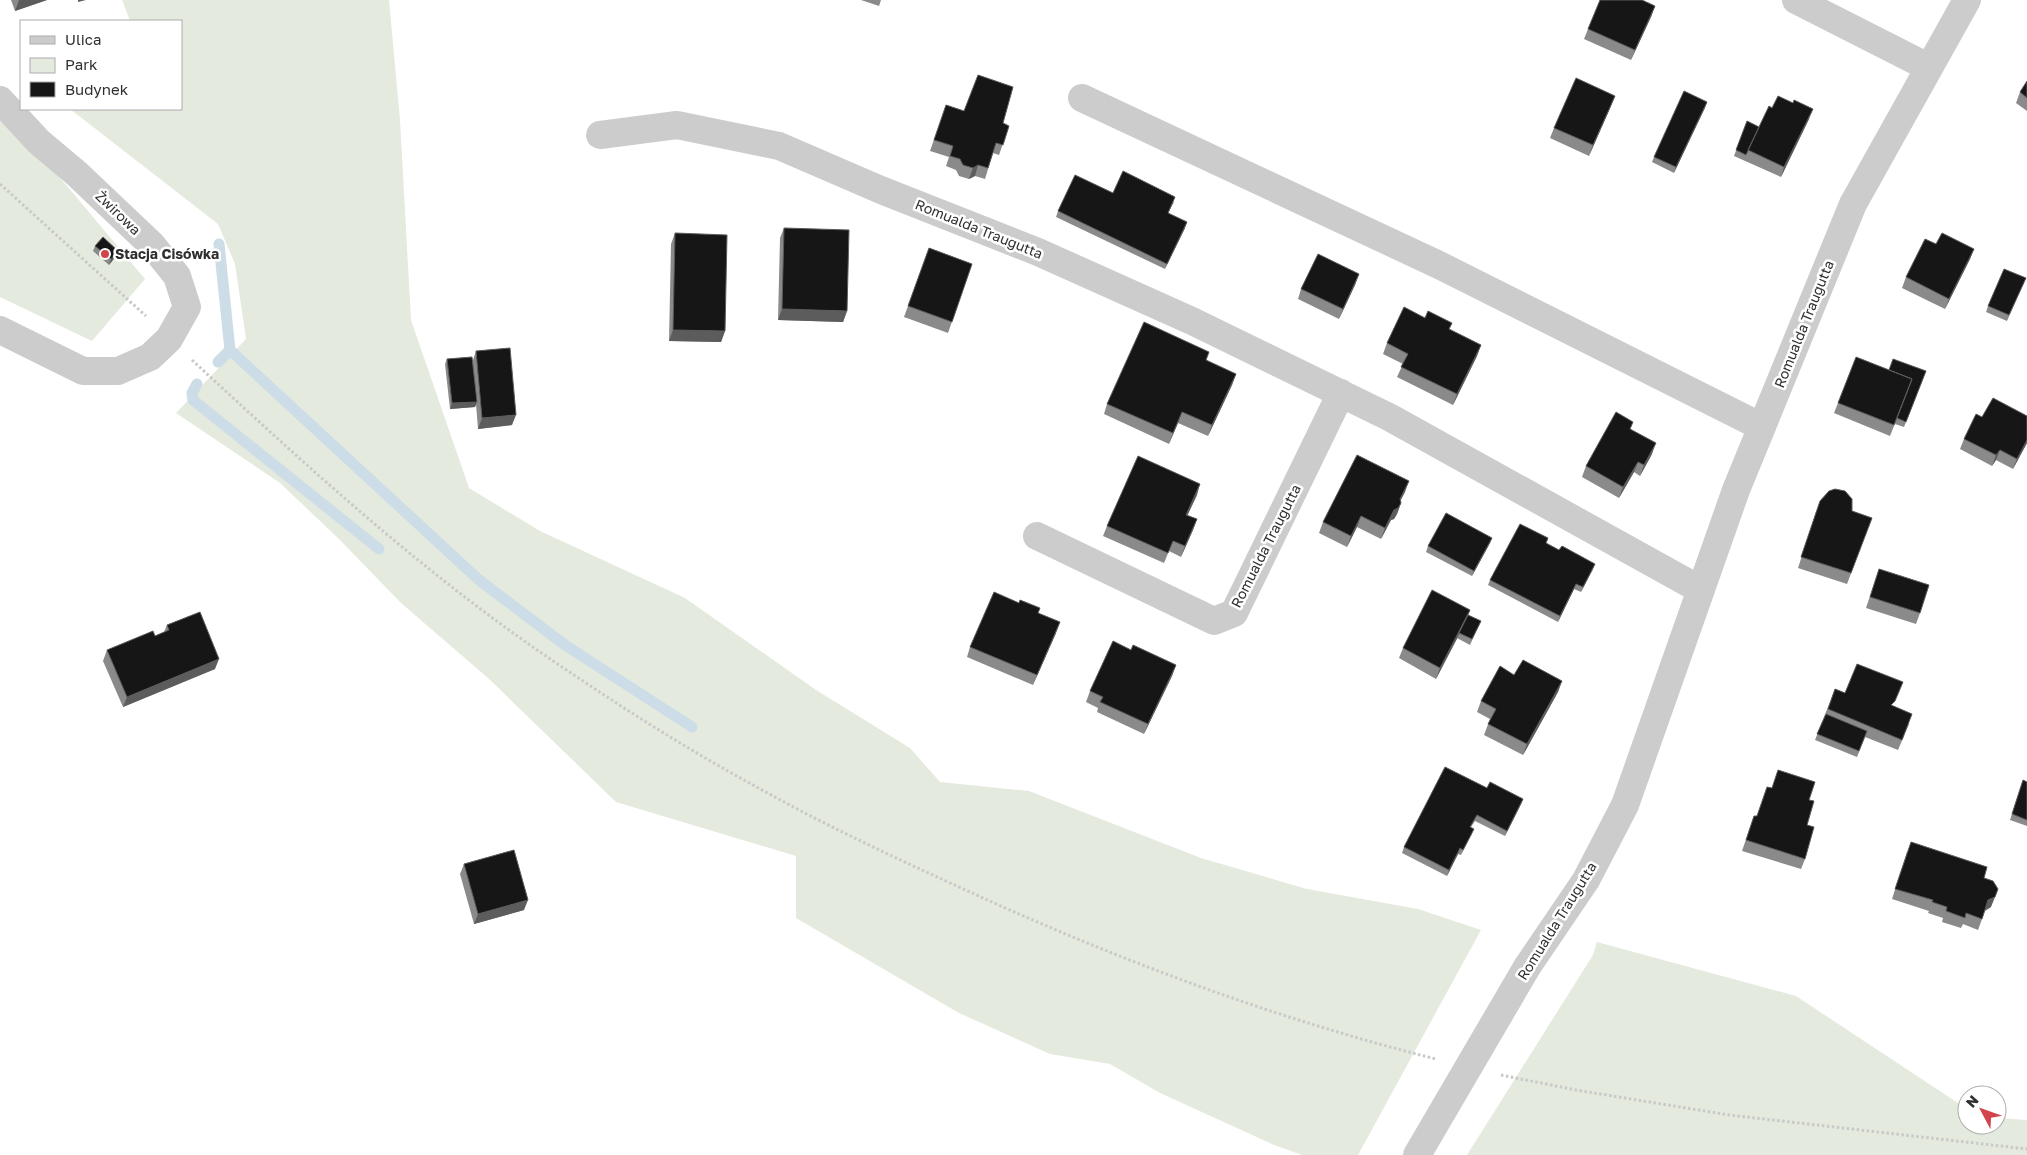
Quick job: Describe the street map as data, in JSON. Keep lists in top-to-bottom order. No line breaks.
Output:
{"streets":{"street":["Żwirowa","Romualda Traugutta"]},"places":["Stacja Cisówka"],"legend":["Ulica","Park","Budynek"],"north":"top left"}
